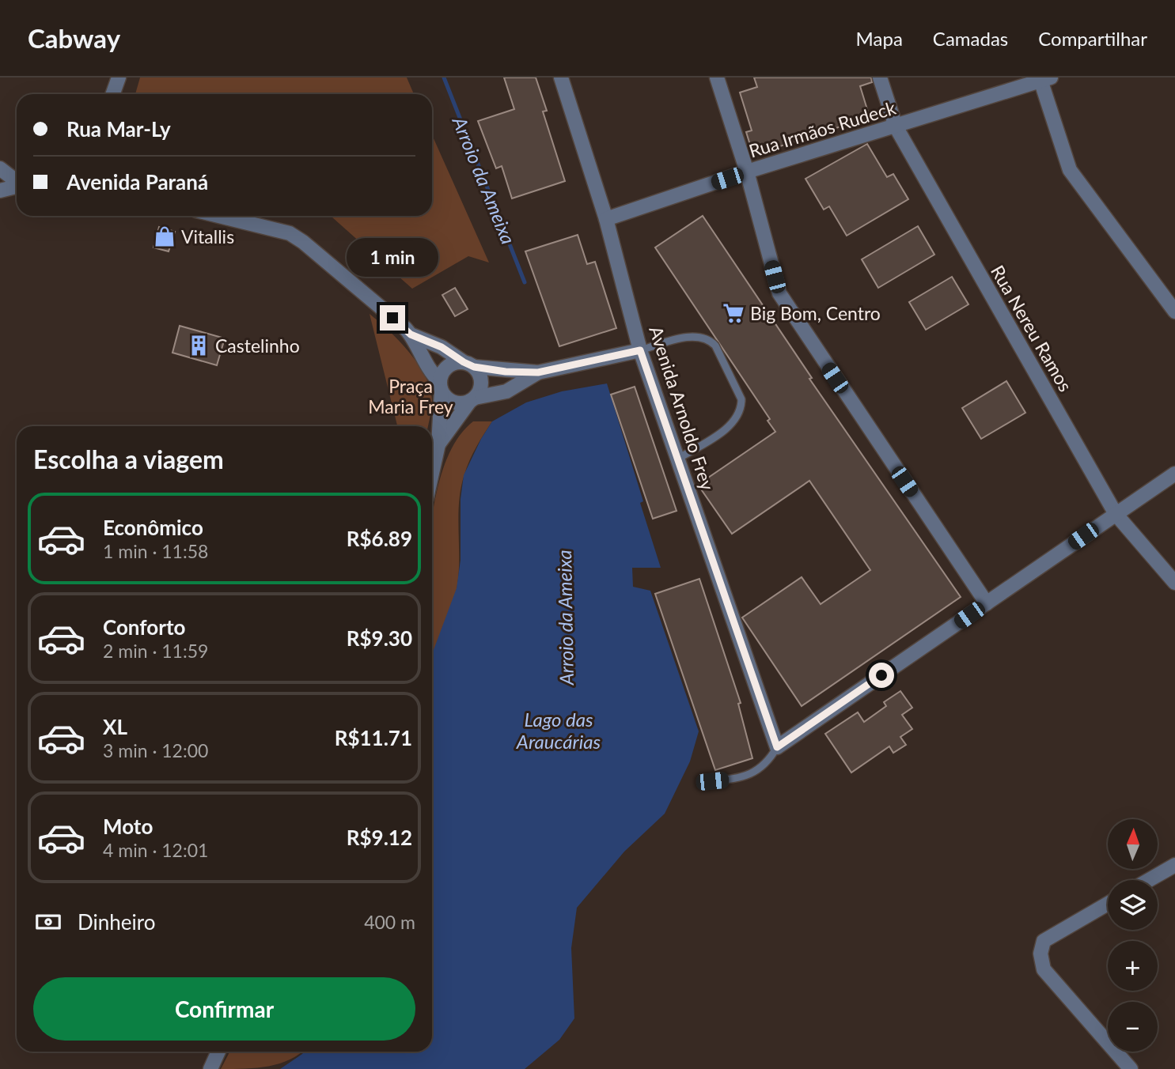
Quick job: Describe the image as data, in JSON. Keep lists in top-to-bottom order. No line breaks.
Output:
{"streets":{"street":["Rua Irmãos Rudeck","Rua Nereu Ramos","Avenida Arnoldo Frey"]},"crossings":[["Rua Irmãos Rudeck","Rua Nereu Ramos"],["Rua Irmãos Rudeck","Avenida Arnoldo Frey"]],"water":["Arroio da Ameixa","Lago das Araucárias"],"parks":["Praça Maria Frey"],"places":{"shop":["Vitallis"],"supermarket":["Big Bom, Centro"],"building":["Castelinho"]},"north":"top","page":{"header":"Cabway","nav":["Mapa","Camadas","Compartilhar"],"banner":["Rua Mar-Ly","Avenida Paraná"],"bubble":"1 min","heading":"Escolha a viagem","list":[{"name":"Econômico","note":"1 min · 11:58","value":"R$6.89"},{"name":"Conforto","note":"2 min · 11:59","value":"R$9.30"},{"name":"XL","note":"3 min · 12:00","value":"R$11.71"},{"name":"Moto","note":"4 min · 12:01","value":"R$9.12"}],"map_buttons":["+","−"],"pay":["Dinheiro","400 m"],"buttons":"Confirmar"}}
